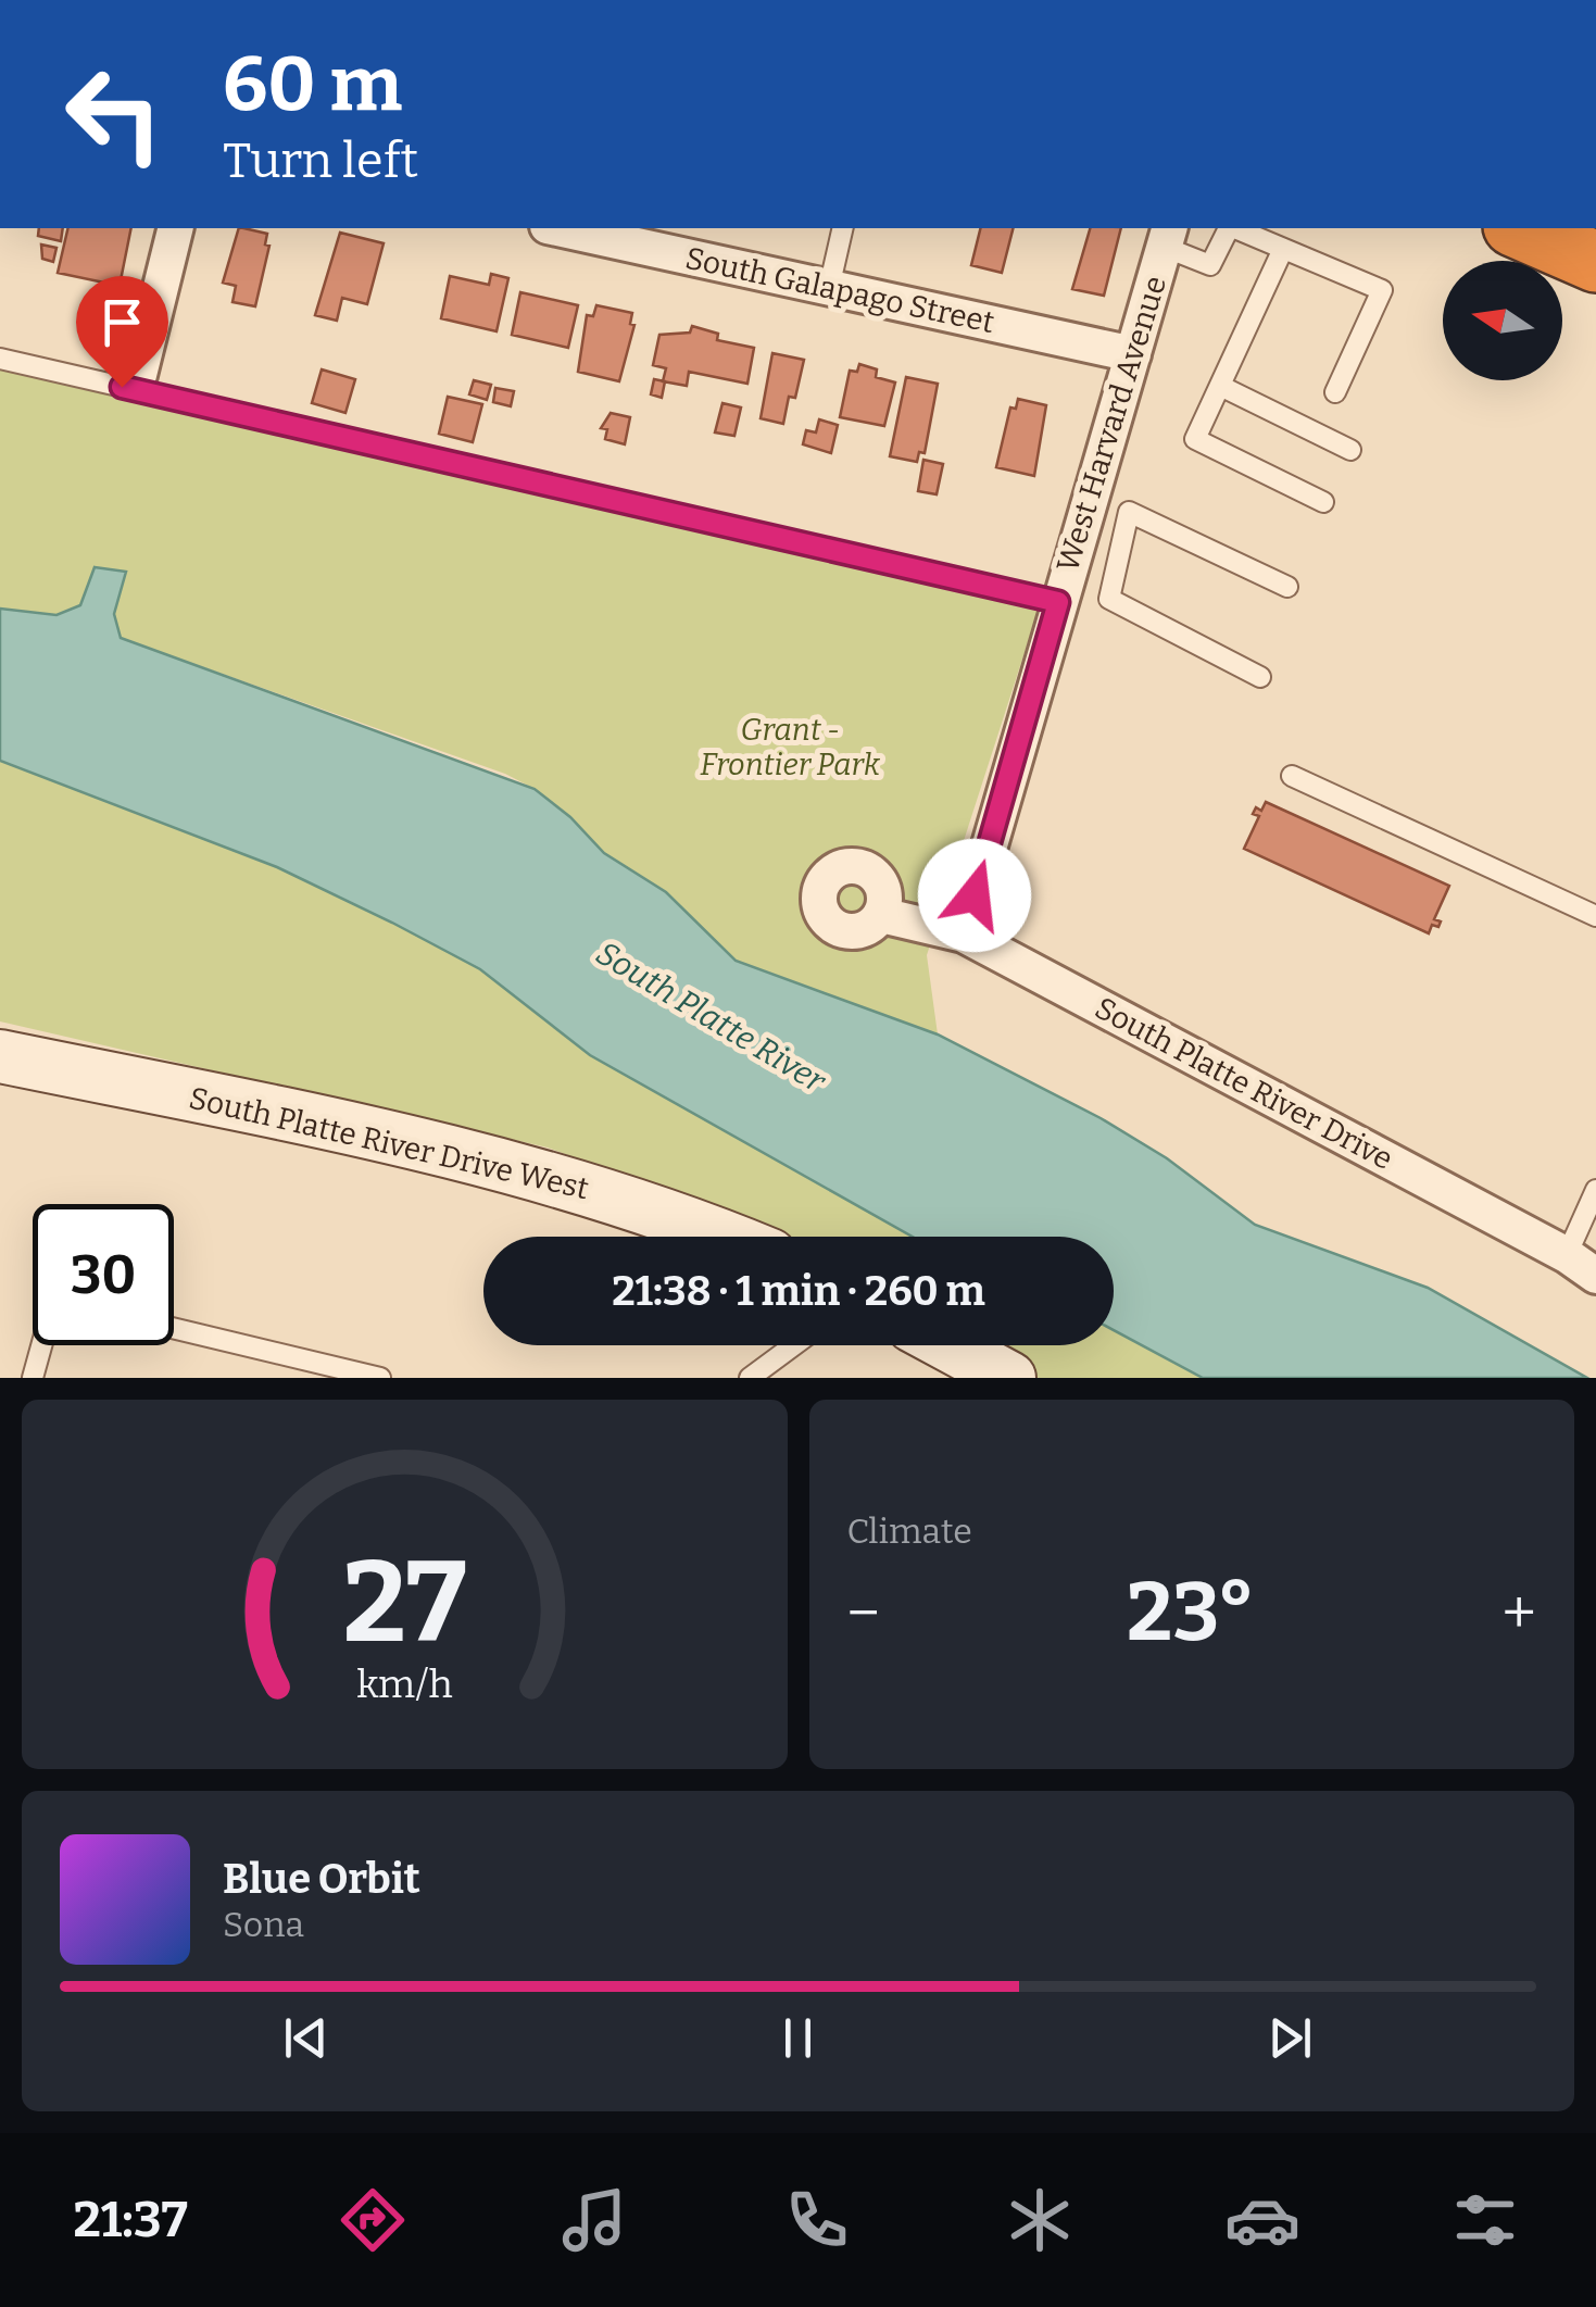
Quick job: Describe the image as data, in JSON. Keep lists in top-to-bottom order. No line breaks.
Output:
{"streets":{"street":["South Galapago Street","West Harvard Avenue","South Platte River Drive","South Platte River Drive West"]},"crossings":[["South Galapago Street","West Harvard Avenue"],["West Harvard Avenue","South Platte River Drive"]],"water":["South Platte River"],"parks":["Grant - Frontier Park"],"north":"left","page":{"turn":["60 m","Turn left"],"limit":"30","trip":"21:38 · 1 min · 260 m","tile":"Climate","heat":["−","23°","+"],"song":["Blue Orbit","Sona"],"tabs":"21:37","gauge":["27","km/h"]}}
